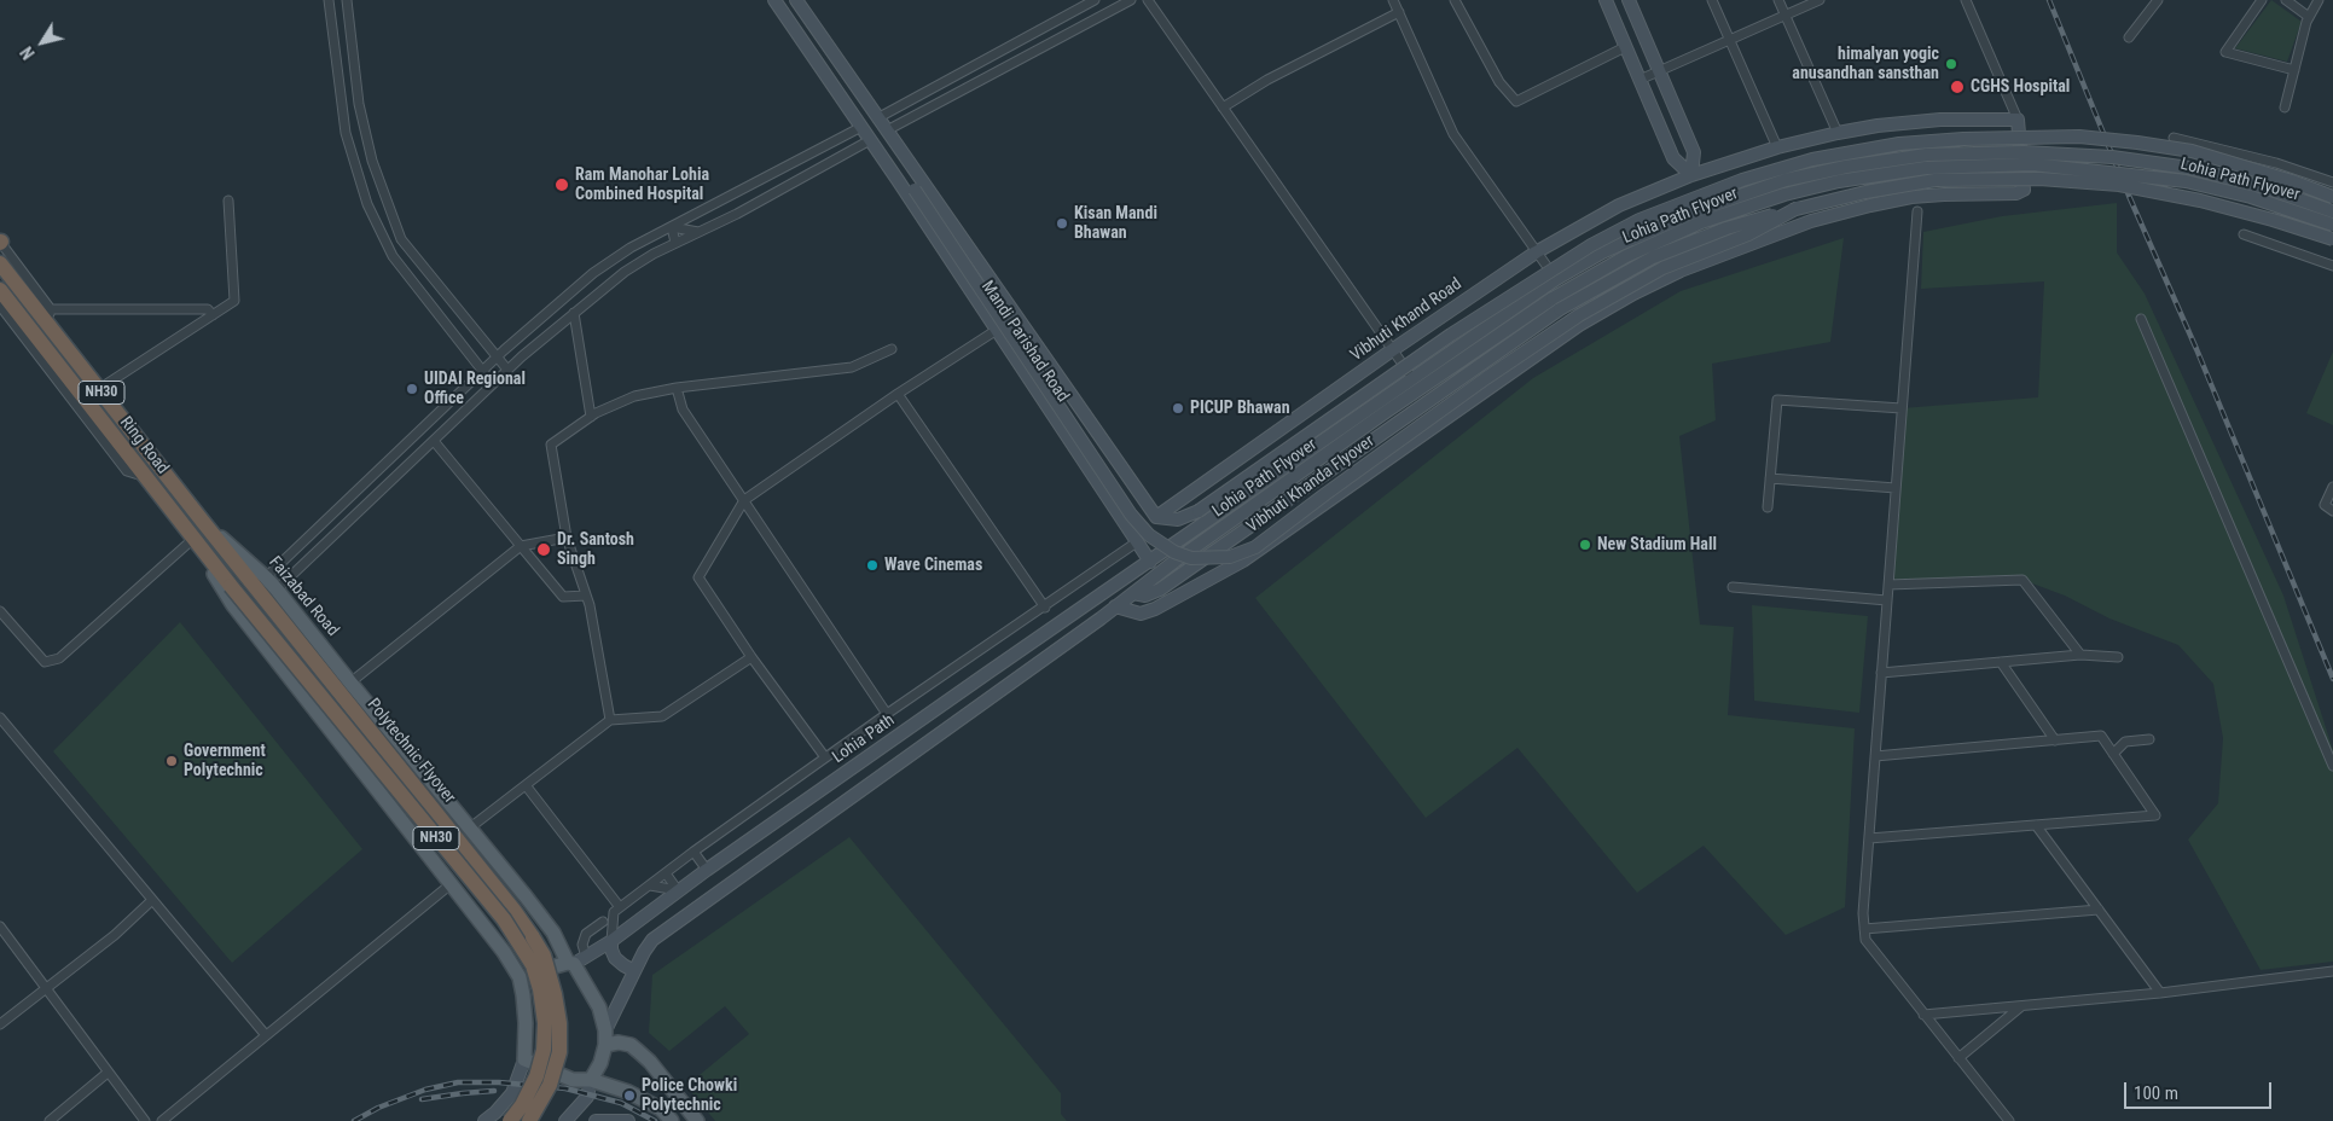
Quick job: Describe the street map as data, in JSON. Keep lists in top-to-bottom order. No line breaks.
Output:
{"streets":{"highway":["NH30","Ring Road","Faizabad Road","Polytechnic Flyover"],"main road":["Lohia Path Flyover","Vibhuti Khand Road","Mandi Parishad Road","Vibhuti Khanda Flyover","Lohia Path"]},"crossings":[["Lohia Path Flyover","Vibhuti Khand Road"],["Lohia Path Flyover","Vibhuti Khanda Flyover"],["Lohia Path Flyover","Lohia Path"],["Mandi Parishad Road","Vibhuti Khanda Flyover"],["Mandi Parishad Road","Lohia Path"],["Ring Road","Polytechnic Flyover"],["Faizabad Road","Lohia Path"],["Faizabad Road","Polytechnic Flyover"]],"places":["himalyan yogic anusandhan sansthan","CGHS Hospital","Ram Manohar Lohia Combined Hospital","Kisan Mandi Bhawan","UIDAI Regional Office","PICUP Bhawan","New Stadium Hall","Dr. Santosh Singh","Wave Cinemas","Government Polytechnic","Police Chowki Polytechnic"],"scale_bar":"100 m","north":"bottom left"}
